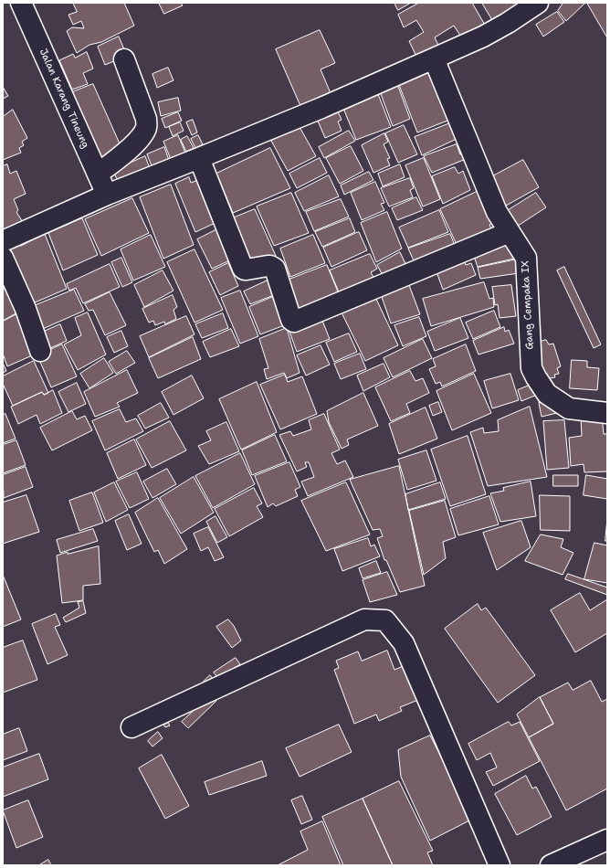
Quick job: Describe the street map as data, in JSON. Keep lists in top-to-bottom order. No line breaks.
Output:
{"streets":{"street":["Jalan Karang Tineung","Gang Cempaka IX"]}}
